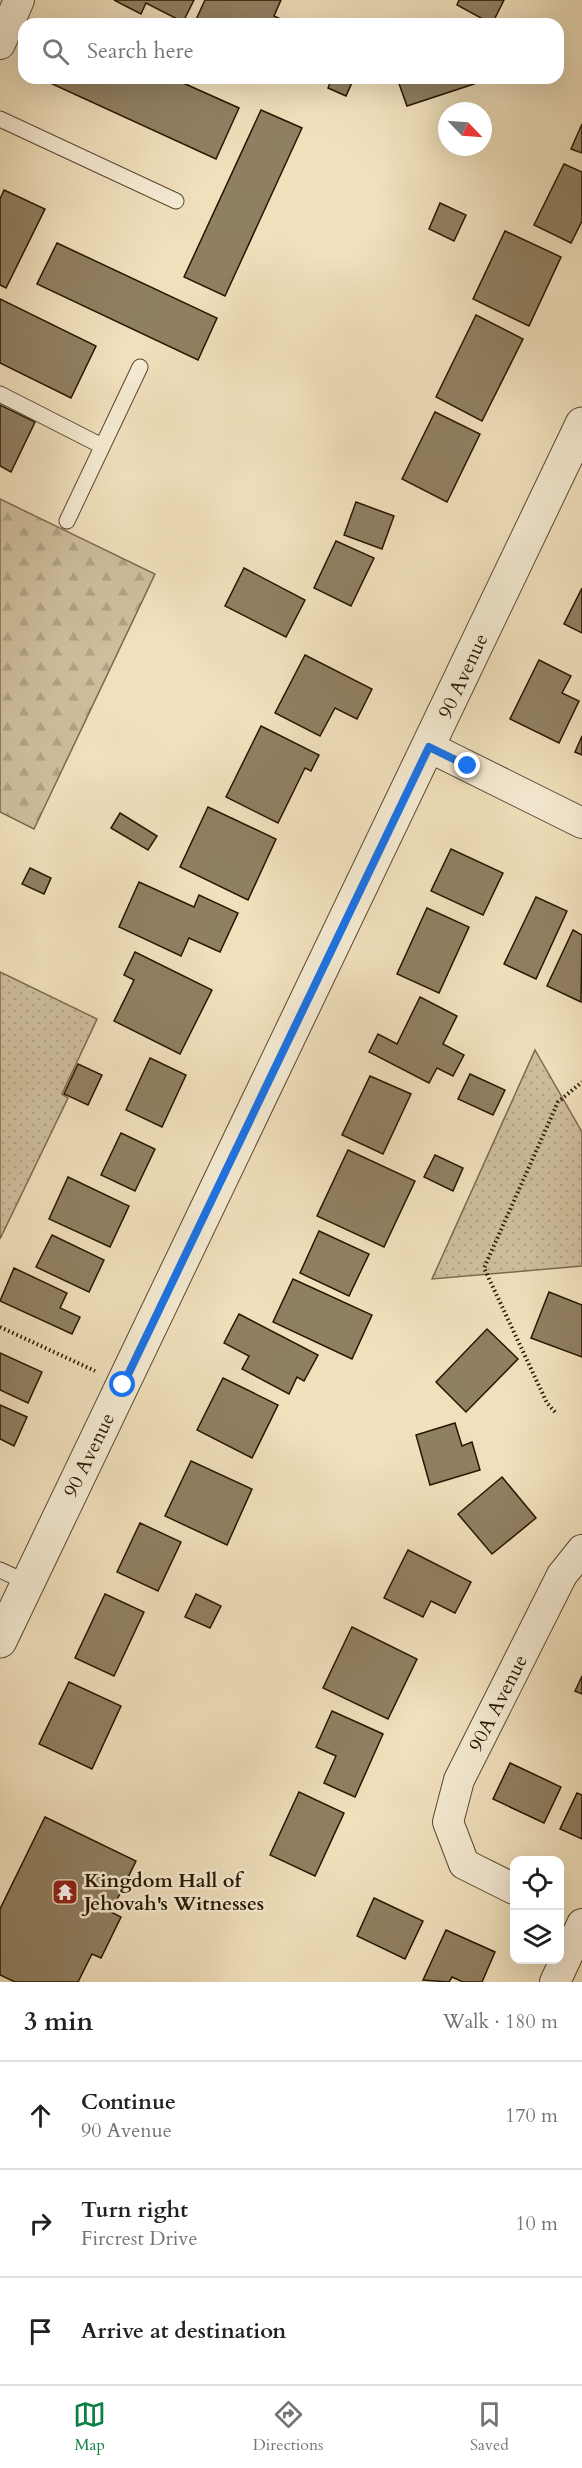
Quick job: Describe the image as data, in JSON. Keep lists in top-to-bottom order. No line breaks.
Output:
{"streets":{"street":["90 Avenue","90A Avenue"]},"places":{"temple":["Kingdom Hall of Jehovah's Witnesses"]},"north":"bottom right","page":{"search":"Search here","heading":["3 min","Walk · 180 m"],"list":[["Continue","90 Avenue","170 m"],["Turn right","Fircrest Drive","10 m"],"Arrive at destination"],"nav":["Map","Directions","Saved"]}}
